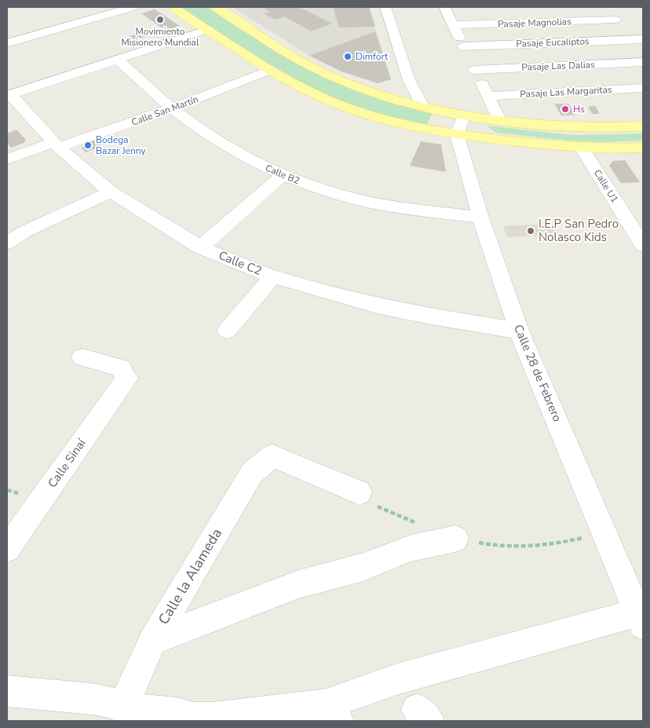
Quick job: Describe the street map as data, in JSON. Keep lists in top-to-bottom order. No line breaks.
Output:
{"streets":{"street":["Pasaje Magnolias","Pasaje Eucaliptos","Pasaje Las Dalias","Pasaje Las Margaritas","Calle San Martín","Calle B2","Calle U1","Calle C2","Calle 28 de Febrero","Calle Sinaí","Calle la Alameda"]},"crossings":[["Calle San Martín","Calle B2"],["Calle San Martín","Calle C2"],["Calle B2","Calle 28 de Febrero"],["Calle C2","Calle 28 de Febrero"]],"places":["Movimiento Misionero Mundial","Dimfort","Hs","Bodega Bazar Jenny","I.E.P San Pedro Nolasco Kids"]}
